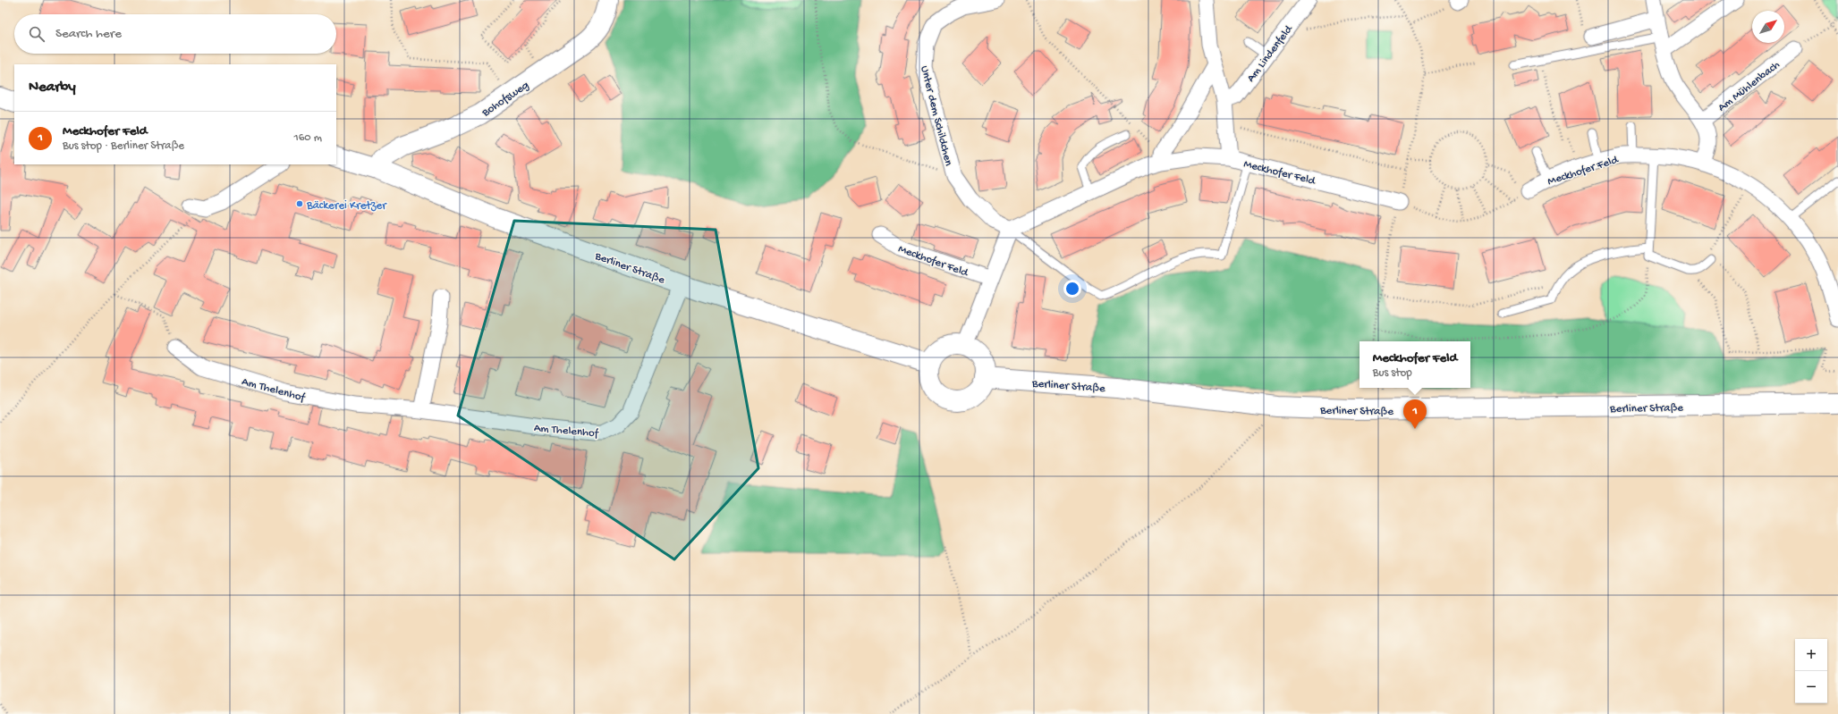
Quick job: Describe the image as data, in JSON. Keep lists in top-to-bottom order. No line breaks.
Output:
{"streets":{"main road":["Bohofsweg","Berliner Straße"],"street":["Am Lindenfeld","Am Mühlenbach","Unter dem Schildchen","Meckhofer Feld","Am Thelenhof"]},"crossings":[["Bohofsweg","Berliner Straße"],["Unter dem Schildchen","Meckhofer Feld"],["Berliner Straße","Am Thelenhof"]],"places":["Bäckerei Kretzer"],"north":"top right","page":{"search":"Search here","heading":"Nearby","list":[{"mark":"1","name":"Meckhofer Feld","note":"Bus stop · Berliner Straße","value":"160 m"}],"popup":["Meckhofer Feld","Bus stop"],"pins":"1","map_buttons":["+","−"]}}
